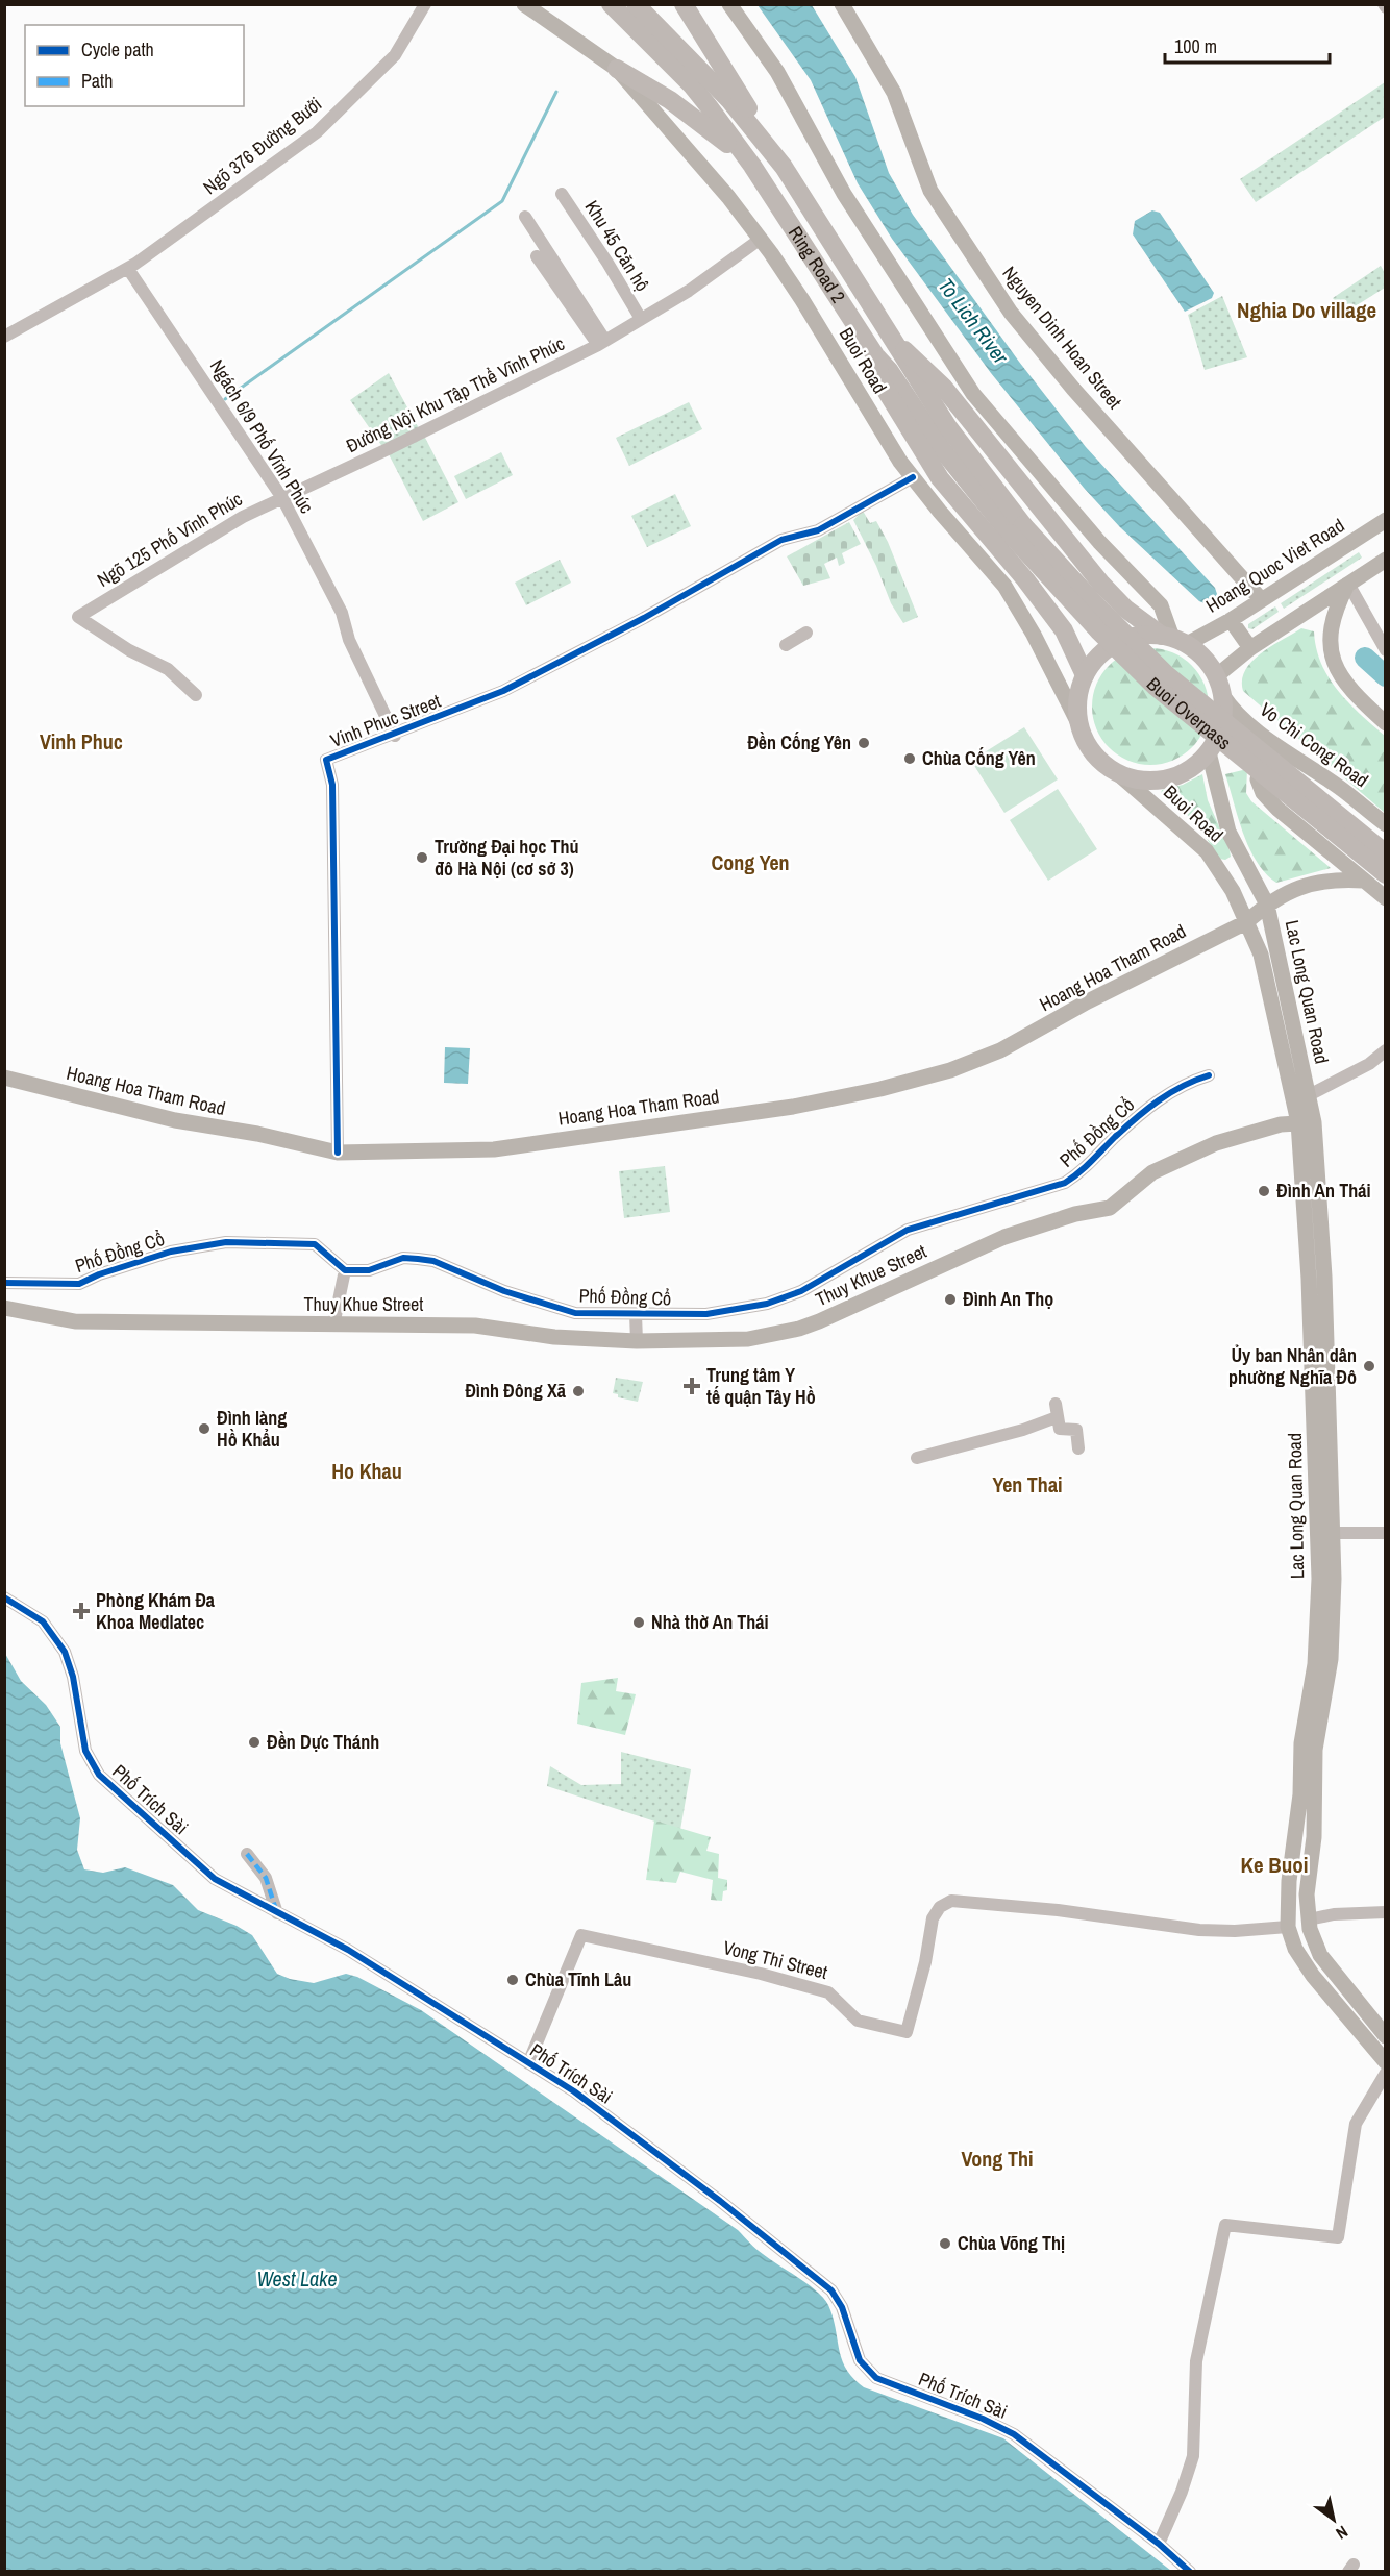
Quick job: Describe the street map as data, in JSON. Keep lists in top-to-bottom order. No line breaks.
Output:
{"streets":{"highway":["Ring Road 2","Buoi Overpass"],"main road":["Nguyen Dinh Hoan Street","Buoi Road","Hoang Quoc Viet Road","Vo Chi Cong Road","Hoang Hoa Tham Road","Lac Long Quan Road","Thuy Khue Street"],"street":["Ngõ 376 Đường Bưởi","Khu 45 Căn hộ","Đường Nội Khu Tập Thể Vĩnh Phúc","Ngách 6/9 Phố Vĩnh Phúc","Ngõ 125 Phố Vĩnh Phúc","Vinh Phuc Street","Phố Đồng Cổ","Phố Trích Sài","Vong Thi Street"]},"crossings":[["Ngõ 376 Đường Bưởi","Ngách 6/9 Phố Vĩnh Phúc"],["Khu 45 Căn hộ","Đường Nội Khu Tập Thể Vĩnh Phúc"],["Ring Road 2","Buoi Overpass"],["Nguyen Dinh Hoan Street","Hoang Quoc Viet Road"],["Buoi Road","Đường Nội Khu Tập Thể Vĩnh Phúc"],["Buoi Road","Hoang Quoc Viet Road"],["Buoi Road","Vinh Phuc Street"],["Buoi Road","Vo Chi Cong Road"],["Buoi Road","Hoang Hoa Tham Road"],["Buoi Road","Lac Long Quan Road"],["Đường Nội Khu Tập Thể Vĩnh Phúc","Ngách 6/9 Phố Vĩnh Phúc"],["Đường Nội Khu Tập Thể Vĩnh Phúc","Ngõ 125 Phố Vĩnh Phúc"],["Ngách 6/9 Phố Vĩnh Phúc","Ngõ 125 Phố Vĩnh Phúc"],["Ngách 6/9 Phố Vĩnh Phúc","Vinh Phuc Street"],["Hoang Quoc Viet Road","Vo Chi Cong Road"],["Vinh Phuc Street","Hoang Hoa Tham Road"],["Hoang Hoa Tham Road","Lac Long Quan Road"],["Lac Long Quan Road","Thuy Khue Street"],["Lac Long Quan Road","Vong Thi Street"],["Phố Trích Sài","Vong Thi Street"]],"districts":["Nghia Do village","Vinh Phuc","Cong Yen","Ho Khau","Yen Thai","Ke Buoi","Vong Thi"],"water":["To Lich River","West Lake"],"places":{"other":["Đền Cống Yên","Chùa Cống Yên","Trường Đại học Thủ đô Hà Nội (cơ sở 3)","Đình An Thái","Đình An Thọ","Ủy ban Nhân dân phường Nghĩa Đô","Đình Đông Xã","Đình làng Hồ Khẩu","Nhà thờ An Thái","Đền Dực Thánh","Chùa Tĩnh Lâu","Chùa Võng Thị"],"health":["Trung tâm Y tế quận Tây Hồ","Phòng Khám Đa Khoa Medlatec"]},"legend":["Cycle path","Path"],"scale_bar":"100 m","north":"bottom right"}
